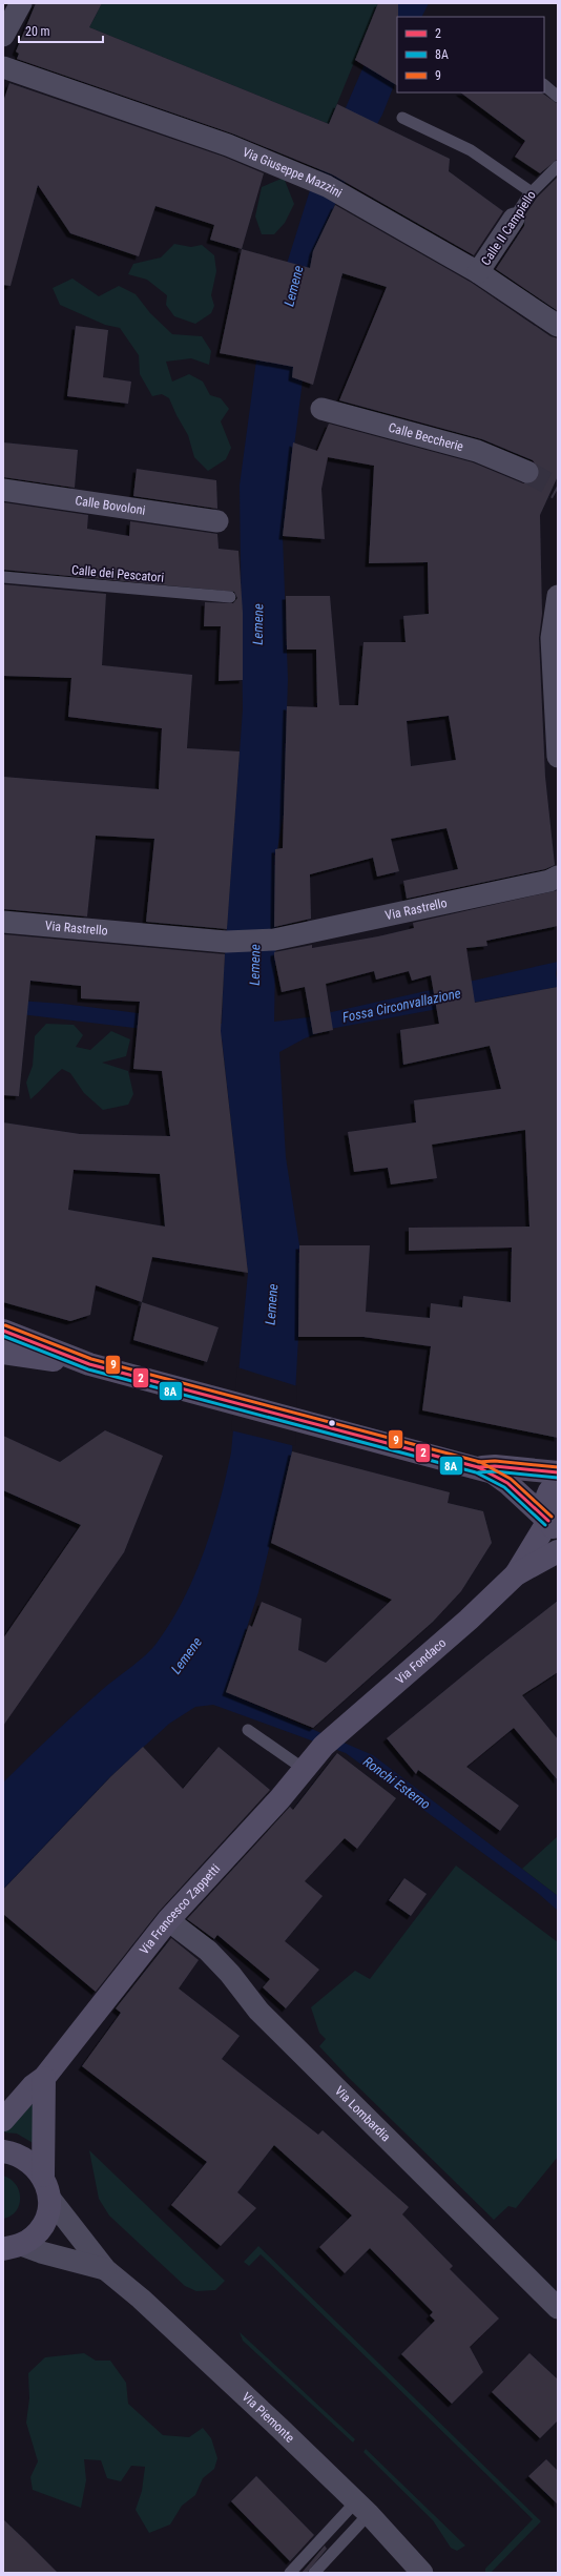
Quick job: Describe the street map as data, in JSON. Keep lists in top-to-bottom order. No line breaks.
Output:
{"streets":{"street":["Via Giuseppe Mazzini","Calle II Campiello","Calle Beccherie","Calle Bovoloni","Via Rastrello","Via Fondaco","Via Francesco Zappetti","Via Lombardia","Via Piemonte"],"lane":["Calle dei Pescatori"]},"crossings":[["Via Giuseppe Mazzini","Calle II Campiello"],["Via Fondaco","Via Francesco Zappetti"],["Via Francesco Zappetti","Via Lombardia"]],"water":["Lemene","Fossa Circonvallazione","Ronchi Esterno"],"lines":["transit line 9","transit line 2","transit line 8A"],"legend":["2","8A","9"],"scale_bar":"20 m"}
